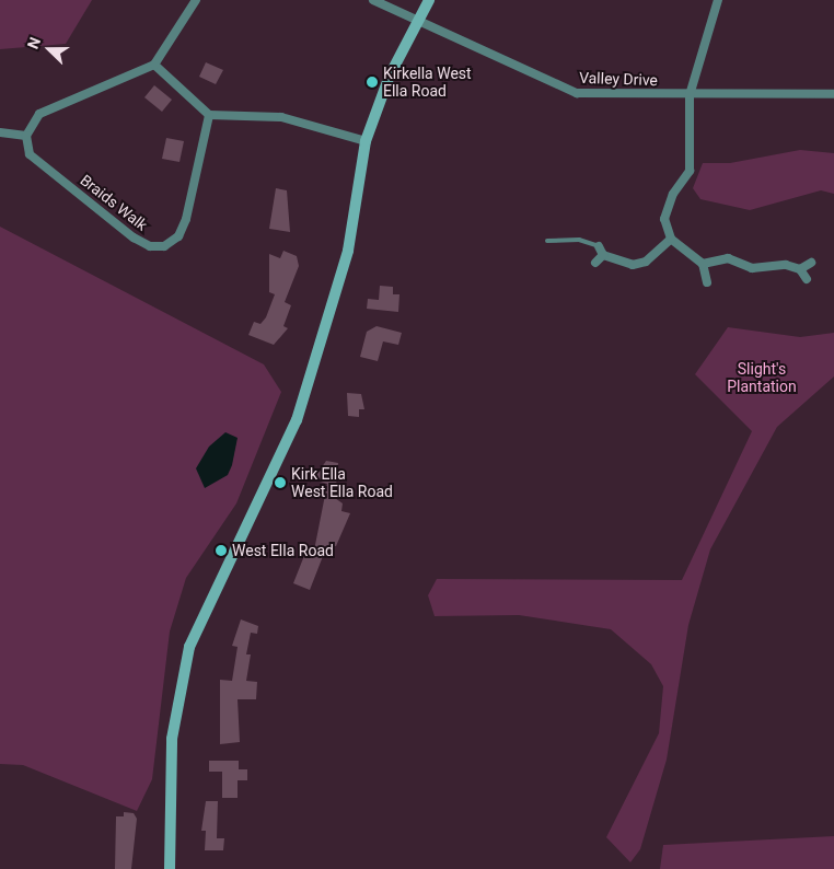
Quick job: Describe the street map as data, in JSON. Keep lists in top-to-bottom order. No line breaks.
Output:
{"streets":{"street":["Valley Drive","Braids Walk"]},"parks":["Slight's Plantation"],"places":["Kirkella West Ella Road","Kirk Ella West Ella Road","West Ella Road"],"north":"left"}
